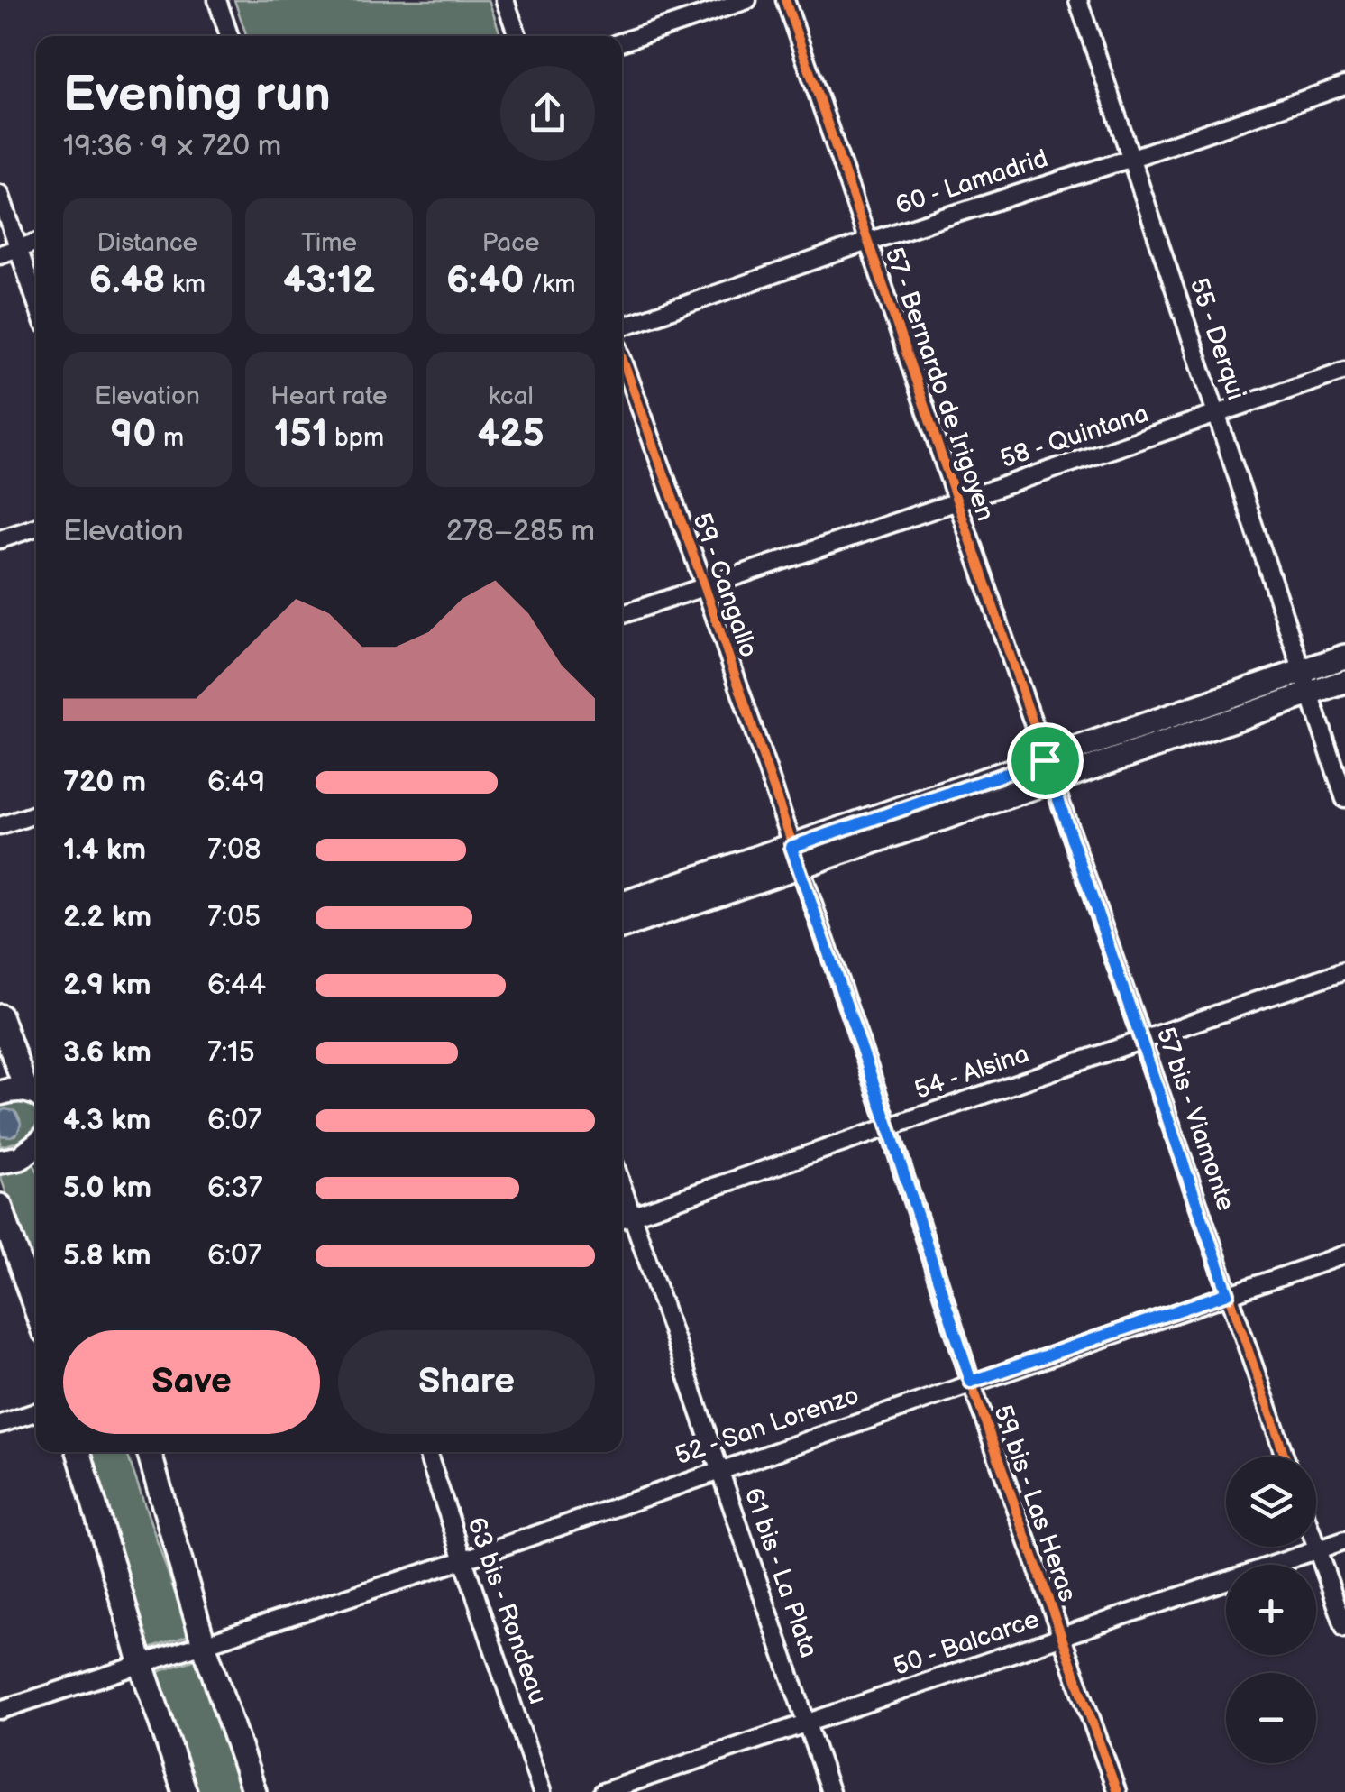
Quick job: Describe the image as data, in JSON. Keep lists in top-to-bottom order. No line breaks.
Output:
{"streets":{"street":["60 - Lamadrid","55 - Derqui","57 - Bernardo de Irigoyen","58 - Quintana","59 - Cangallo","54 - Alsina","57 bis - Viamonte","52 - San Lorenzo","59 bis - Las Heras","61 bis - La Plata","63 bis - Rondeau","50 - Balcarce"]},"crossings":[["60 - Lamadrid","55 - Derqui"],["60 - Lamadrid","57 - Bernardo de Irigoyen"],["55 - Derqui","58 - Quintana"],["57 - Bernardo de Irigoyen","58 - Quintana"],["57 - Bernardo de Irigoyen","57 bis - Viamonte"],["58 - Quintana","59 - Cangallo"],["59 - Cangallo","59 bis - Las Heras"],["54 - Alsina","57 bis - Viamonte"],["54 - Alsina","59 bis - Las Heras"],["54 - Alsina","61 bis - La Plata"],["57 bis - Viamonte","52 - San Lorenzo"],["52 - San Lorenzo","59 bis - Las Heras"],["52 - San Lorenzo","61 bis - La Plata"],["52 - San Lorenzo","63 bis - Rondeau"],["59 bis - Las Heras","50 - Balcarce"],["61 bis - La Plata","50 - Balcarce"]],"page":{"heading":["Evening run","19:36 · 9 × 720 m"],"stats":[["Distance","6.48 km"],["Time","43:12"],["Pace","6:40 /km"],["Elevation","90 m"],["Heart rate","151 bpm"],["kcal","425"]],"chart":["Elevation","278–285 m"],"list":[{"name":"720 m","note":"6:49"},{"name":"1.4 km","note":"7:08"},{"name":"2.2 km","note":"7:05"},{"name":"2.9 km","note":"6:44"},{"name":"3.6 km","note":"7:15"},{"name":"4.3 km","note":"6:07"},{"name":"5.0 km","note":"6:37"},{"name":"5.8 km","note":"6:07"}],"buttons":["Save","Share"],"map_buttons":["+","−"]}}
